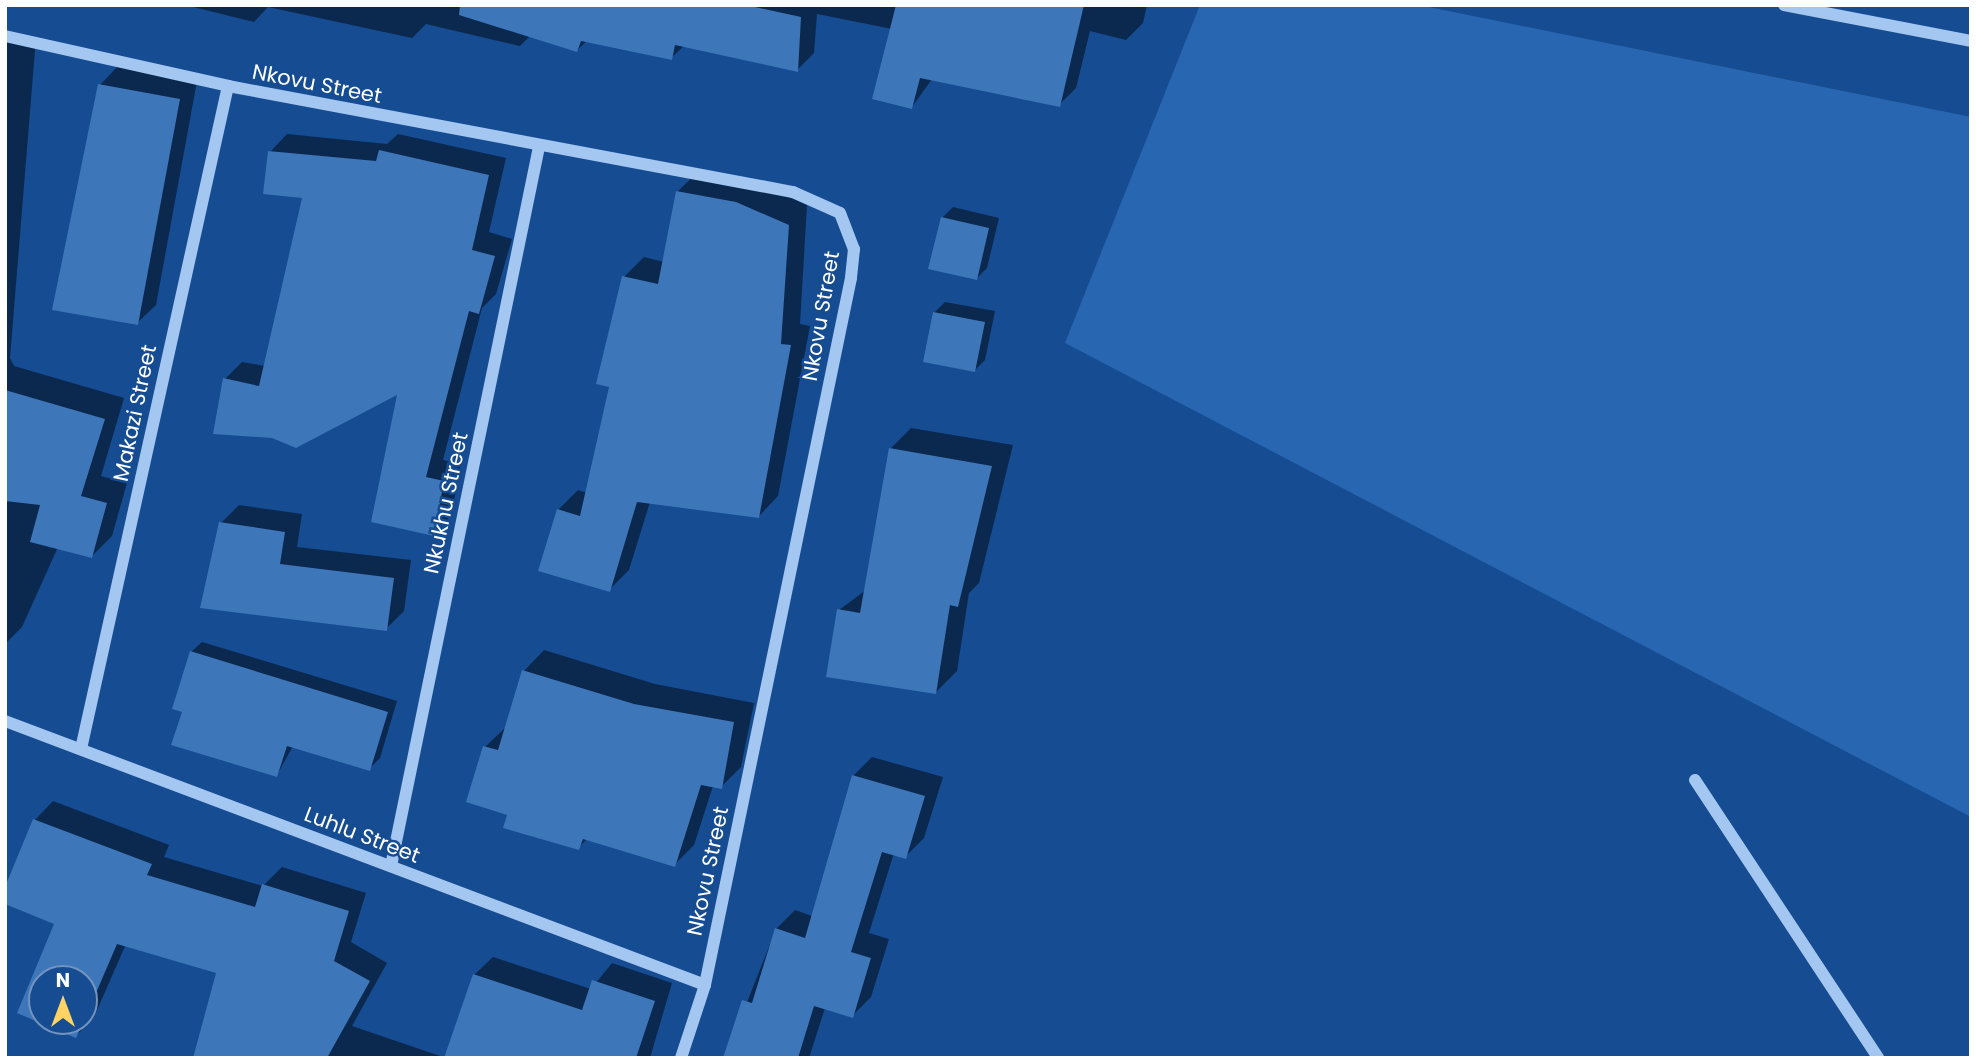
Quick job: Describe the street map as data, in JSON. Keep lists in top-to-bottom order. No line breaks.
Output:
{"streets":{"street":["Nkovu Street","Makazi Street","Nkukhu Street","Luhlu Street"]},"crossings":[["Nkovu Street","Makazi Street"],["Nkovu Street","Nkukhu Street"],["Nkovu Street","Luhlu Street"],["Makazi Street","Luhlu Street"],["Nkukhu Street","Luhlu Street"]],"north":"top"}
